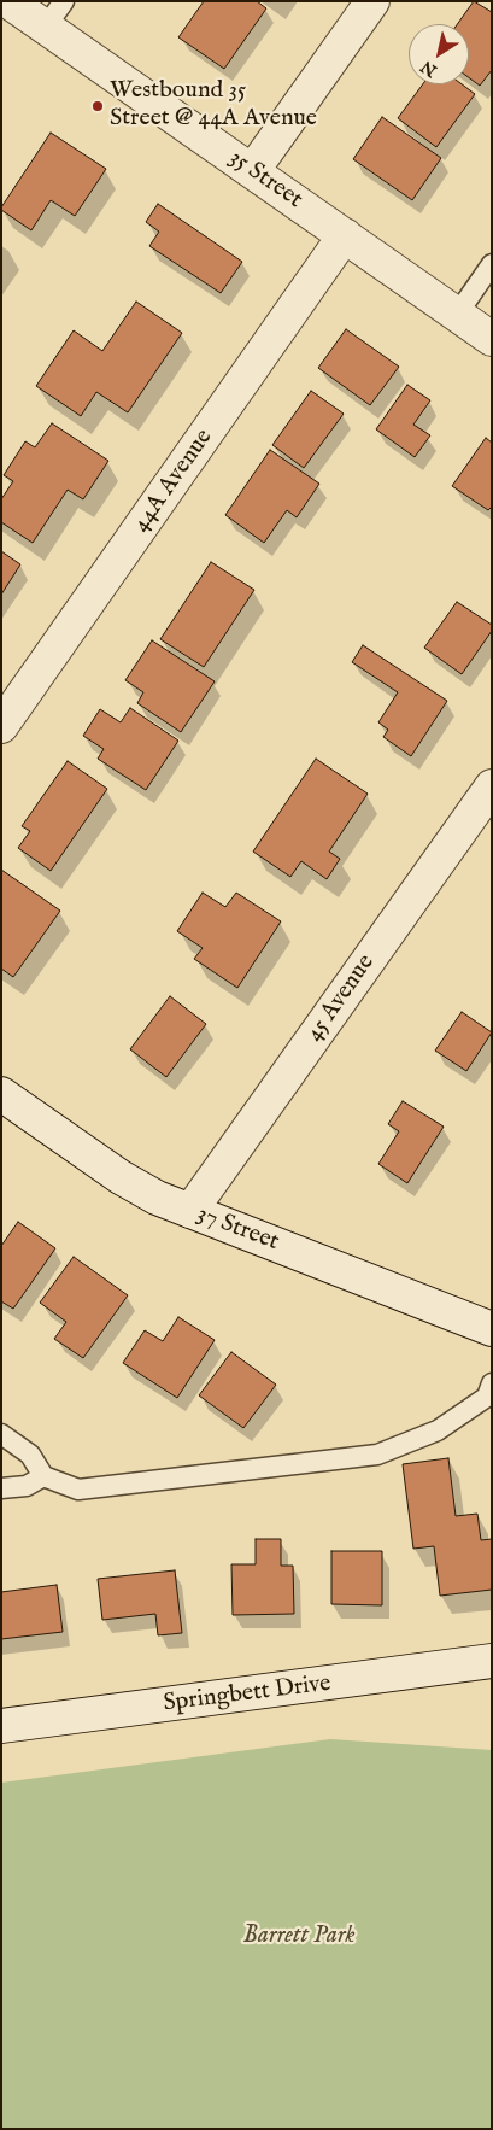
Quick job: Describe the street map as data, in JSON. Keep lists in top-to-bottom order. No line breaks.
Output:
{"streets":{"street":["35 Street","44A Avenue","45 Avenue","37 Street","Springbett Drive"]},"crossings":[["35 Street","44A Avenue"],["45 Avenue","37 Street"]],"parks":["Barrett Park"],"places":["Westbound 35 Street @ 44A Avenue"],"north":"bottom left"}
